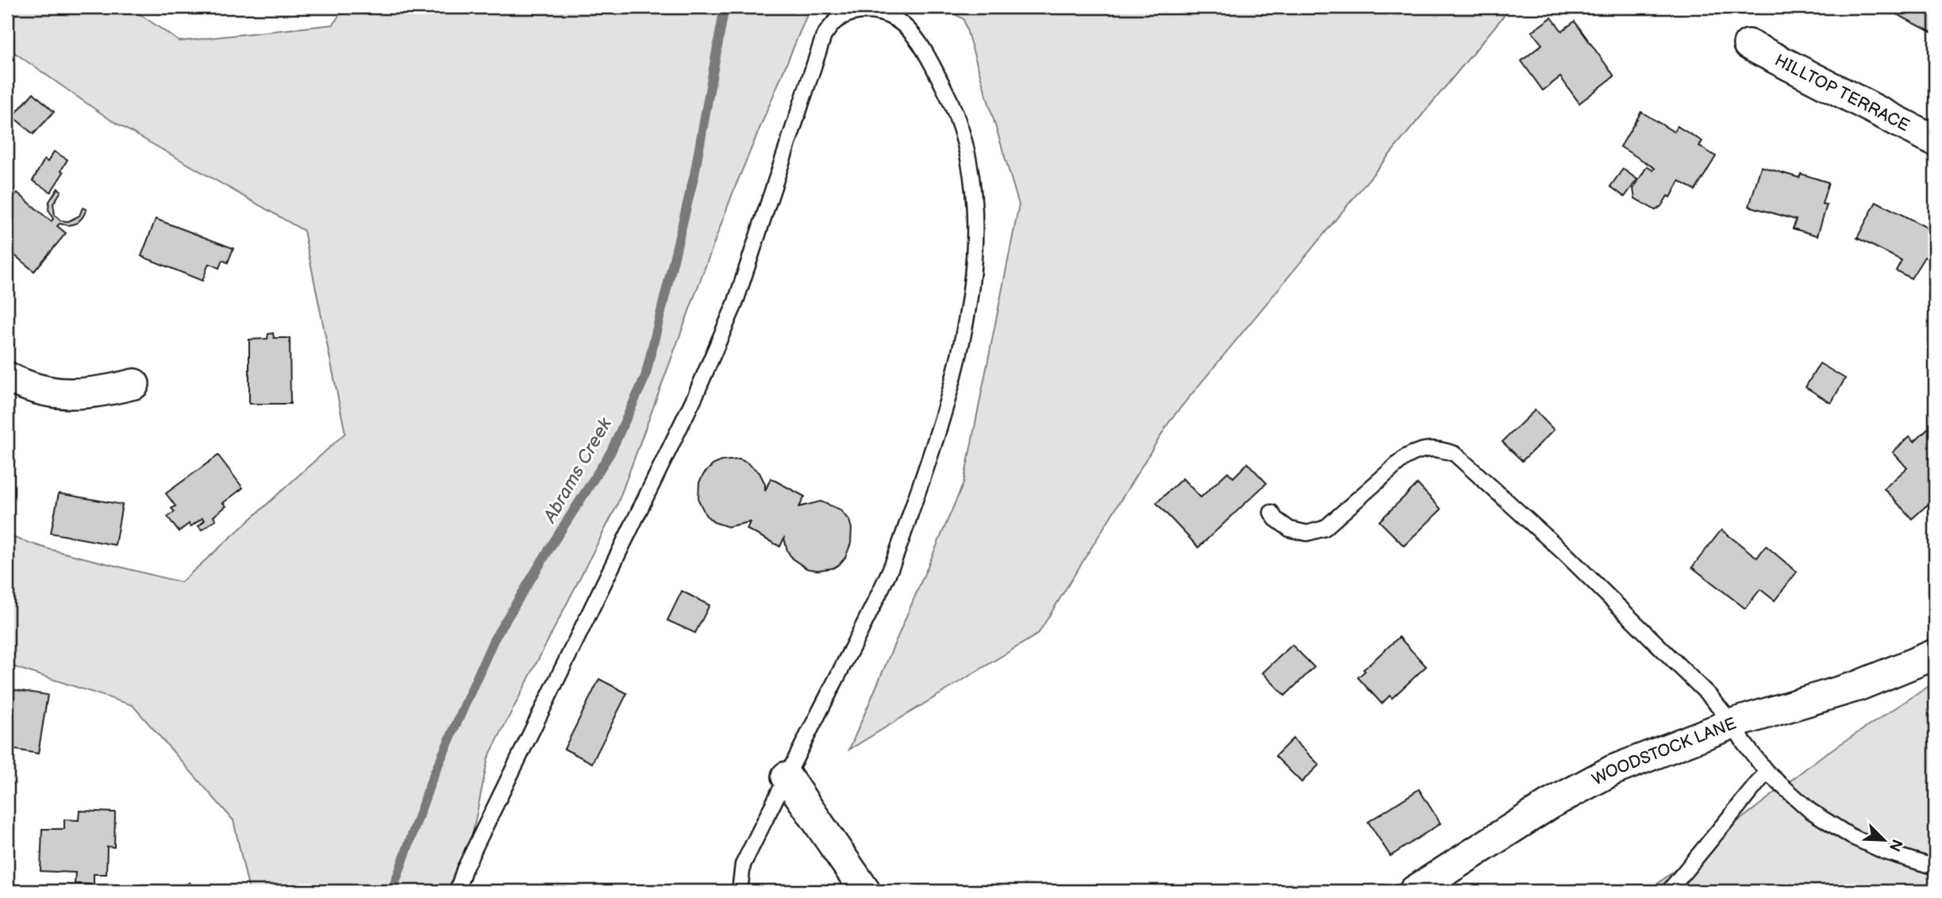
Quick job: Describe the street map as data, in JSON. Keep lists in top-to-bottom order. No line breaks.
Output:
{"streets":{"street":["HILLTOP TERRACE","WOODSTOCK LANE"]},"water":["Abrams Creek"],"north":"bottom right"}
